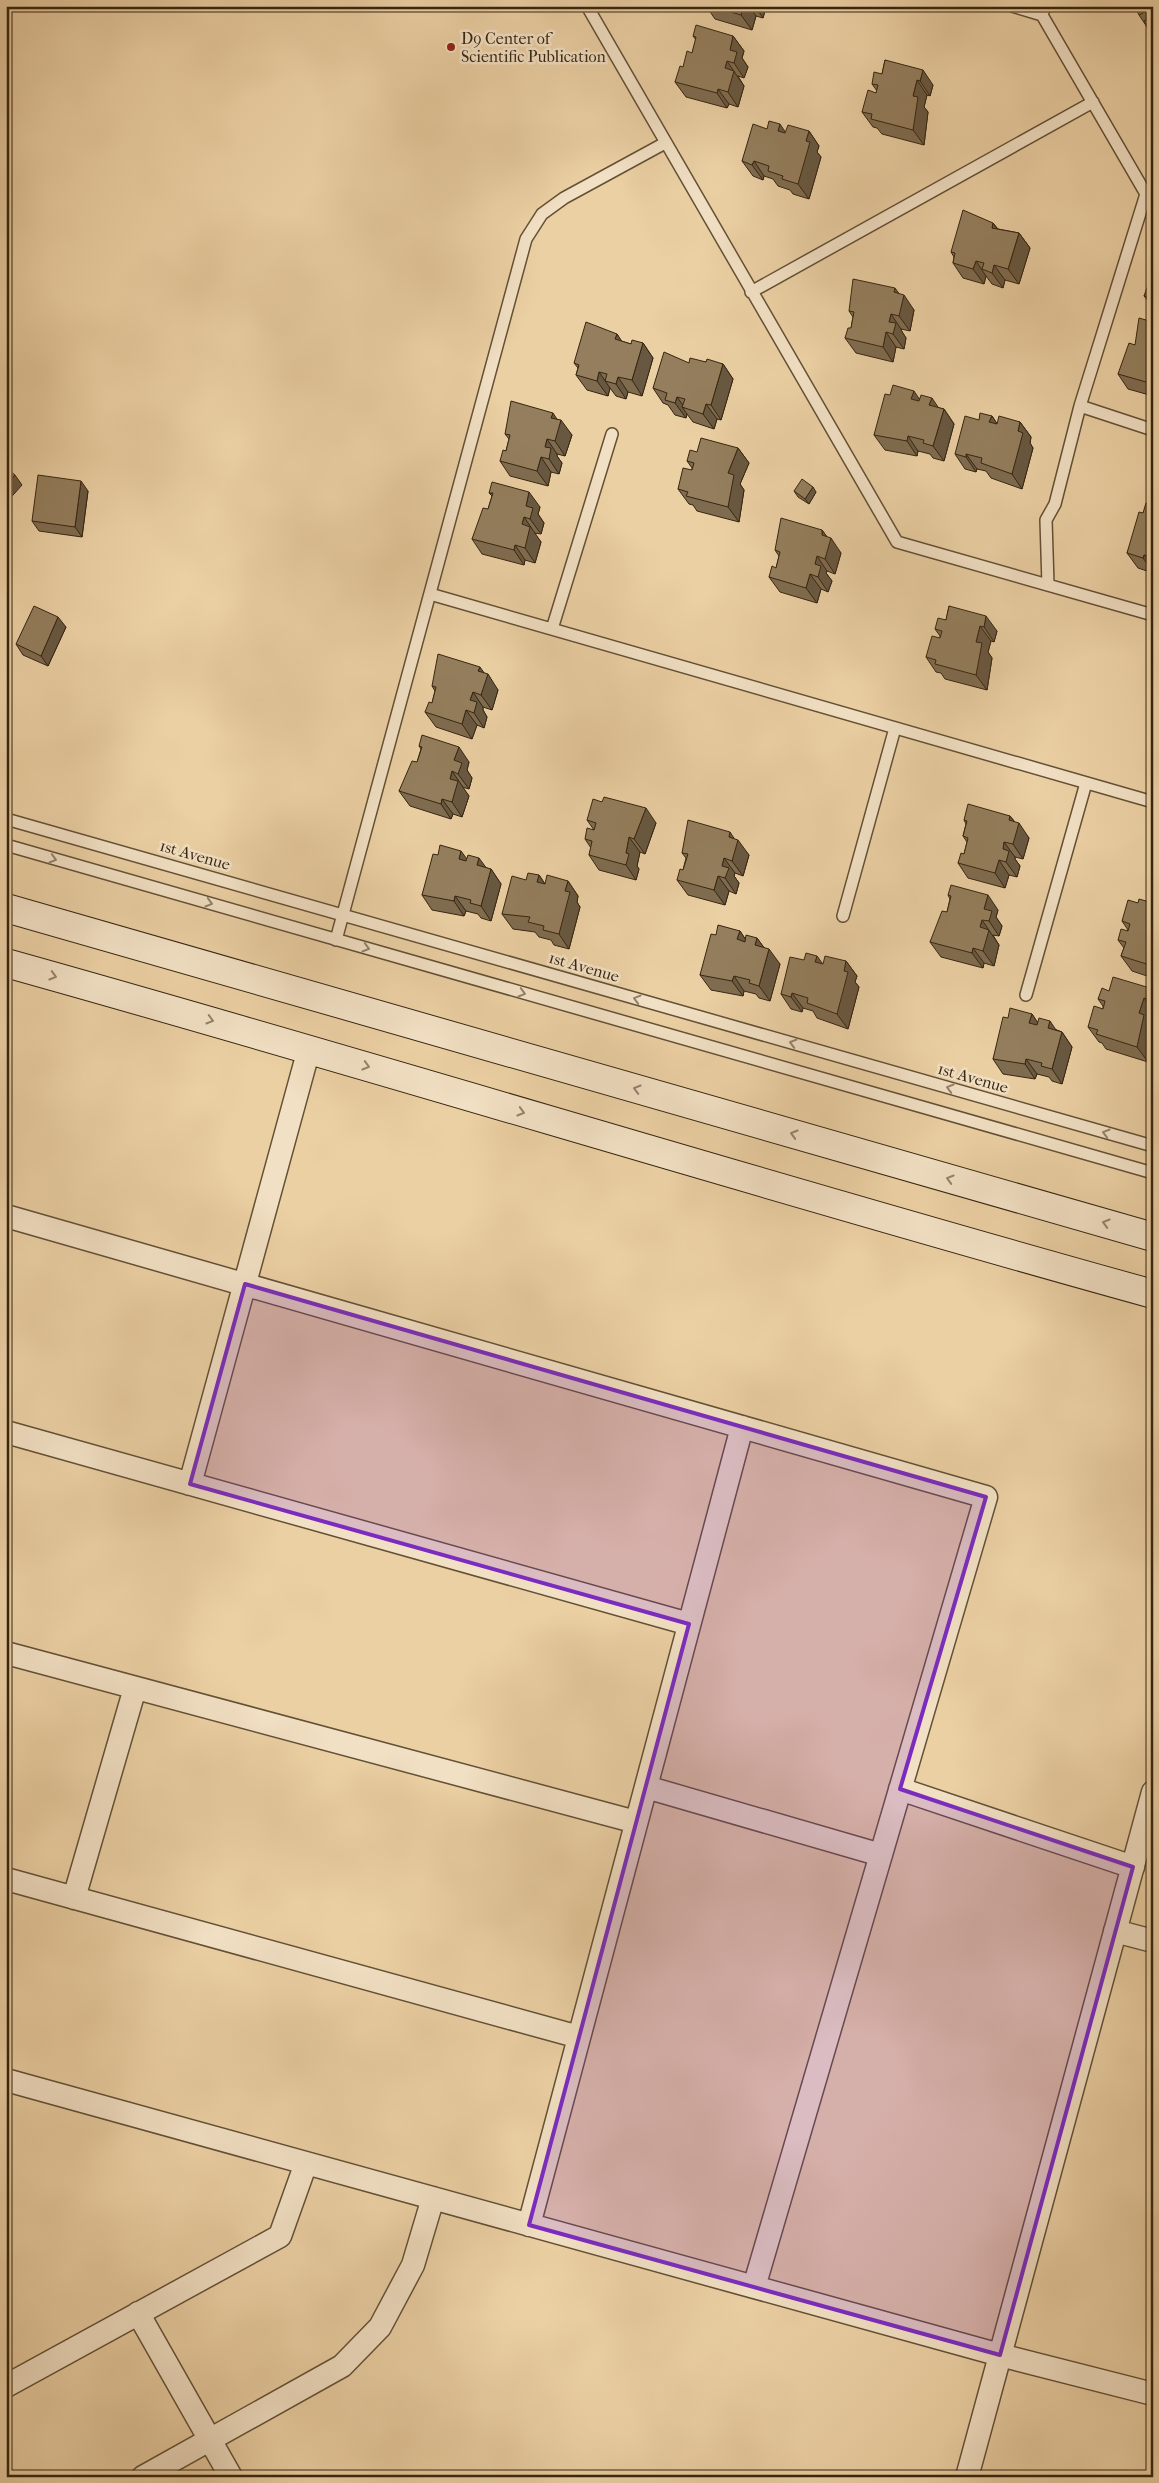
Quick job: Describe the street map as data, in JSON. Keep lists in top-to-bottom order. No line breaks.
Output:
{"streets":{"lane":["1st Avenue"]},"places":["D9 Center of Scientific Publication"]}
